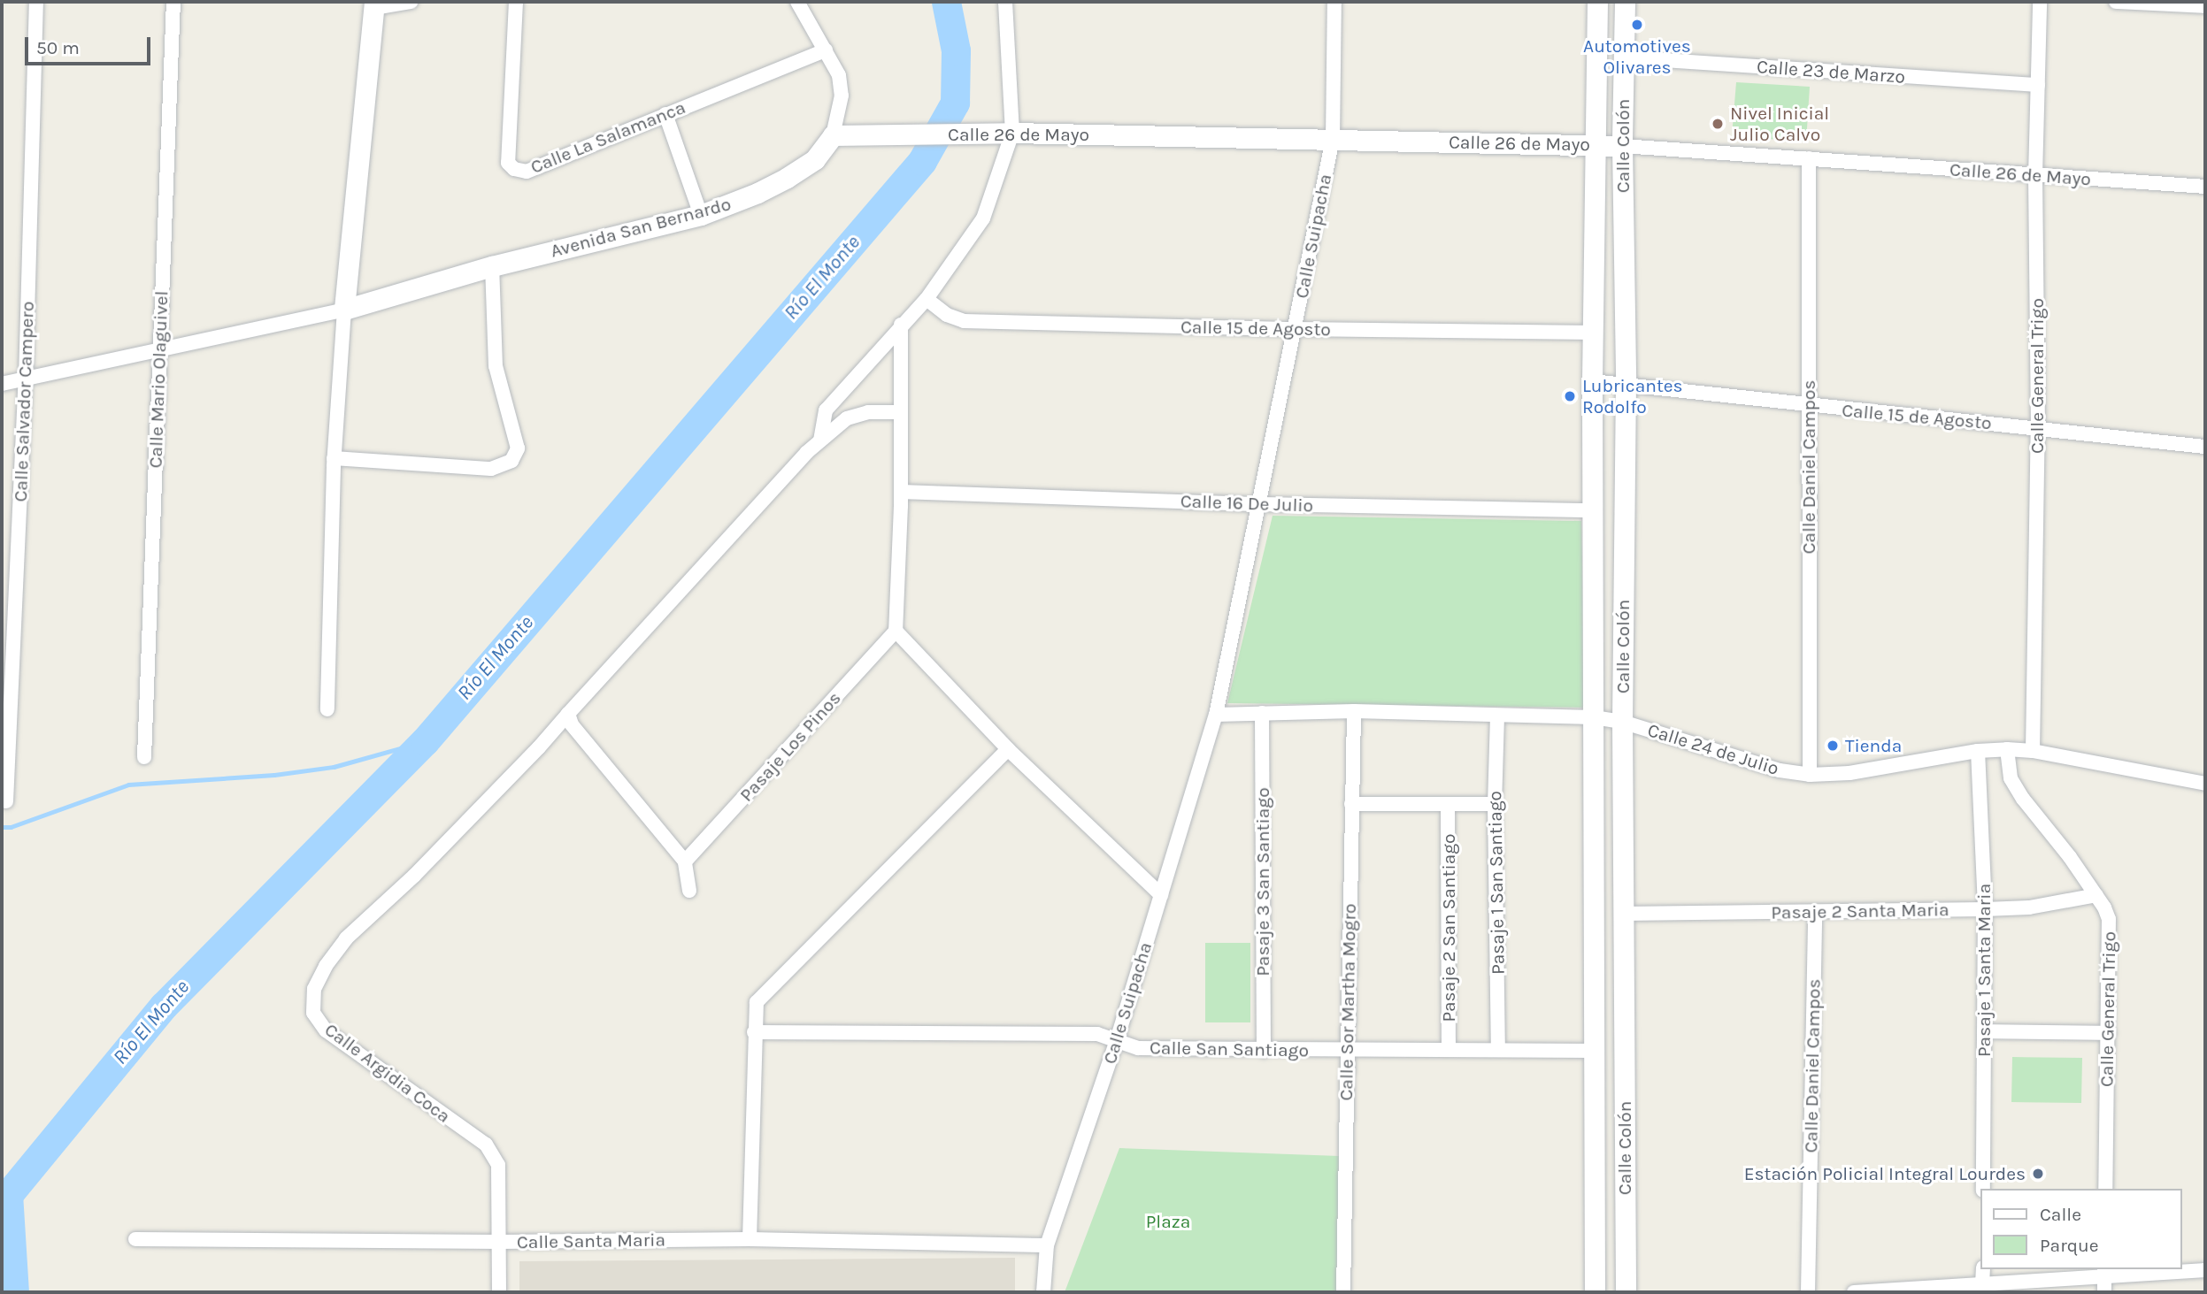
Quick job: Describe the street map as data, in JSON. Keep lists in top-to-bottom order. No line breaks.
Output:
{"streets":{"street":["Calle 23 de Marzo","Calle 26 de Mayo","Calle La Salamanca","Calle Colón","Avenida San Bernardo","Calle Suipacha","Calle 15 de Agosto","Calle General Trigo","Calle Mario Olaguivel","Calle Salvador Campero","Calle Daniel Campos","Calle 16 De Julio","Pasaje Los Pinos","Calle 24 de Julio","Pasaje 3 San Santiago","Pasaje 1 San Santiago","Pasaje 2 Santa Maria","Pasaje 2 San Santiago","Pasaje 1 Santa Maria","Calle Sor Martha Mogro","Calle San Santiago","Calle Argidia Coca","Calle Santa Maria"]},"crossings":[["Calle 23 de Marzo","Calle Colón"],["Calle 23 de Marzo","Calle General Trigo"],["Calle 26 de Mayo","Calle Colón"],["Calle 26 de Mayo","Avenida San Bernardo"],["Calle 26 de Mayo","Calle Suipacha"],["Calle 26 de Mayo","Calle General Trigo"],["Calle 26 de Mayo","Calle Daniel Campos"],["Calle La Salamanca","Avenida San Bernardo"],["Calle Colón","Calle 15 de Agosto"],["Calle Colón","Calle 16 De Julio"],["Calle Colón","Calle 24 de Julio"],["Calle Colón","Pasaje 2 Santa Maria"],["Calle Colón","Calle San Santiago"],["Avenida San Bernardo","Calle Mario Olaguivel"],["Avenida San Bernardo","Calle Salvador Campero"],["Calle Suipacha","Calle 15 de Agosto"],["Calle Suipacha","Calle 16 De Julio"],["Calle Suipacha","Calle 24 de Julio"],["Calle Suipacha","Calle San Santiago"],["Calle Suipacha","Calle Santa Maria"],["Calle 15 de Agosto","Calle General Trigo"],["Calle 15 de Agosto","Calle Daniel Campos"],["Calle General Trigo","Calle 24 de Julio"],["Calle General Trigo","Pasaje 2 Santa Maria"],["Calle Daniel Campos","Calle 24 de Julio"],["Calle Daniel Campos","Pasaje 2 Santa Maria"],["Calle 24 de Julio","Pasaje 3 San Santiago"],["Calle 24 de Julio","Pasaje 1 San Santiago"],["Calle 24 de Julio","Pasaje 1 Santa Maria"],["Calle 24 de Julio","Calle Sor Martha Mogro"],["Pasaje 3 San Santiago","Calle San Santiago"],["Pasaje 1 San Santiago","Calle San Santiago"],["Pasaje 2 Santa Maria","Pasaje 1 Santa Maria"],["Pasaje 2 San Santiago","Calle San Santiago"],["Calle Sor Martha Mogro","Calle San Santiago"],["Calle Argidia Coca","Calle Santa Maria"]],"water":["Río El Monte"],"parks":["Plaza"],"places":["Automotives Olivares","Nivel Inicial Julio Calvo","Lubricantes Rodolfo","Tienda","Estación Policial Integral Lourdes"],"legend":["Calle","Parque"],"scale_bar":"50 m"}
